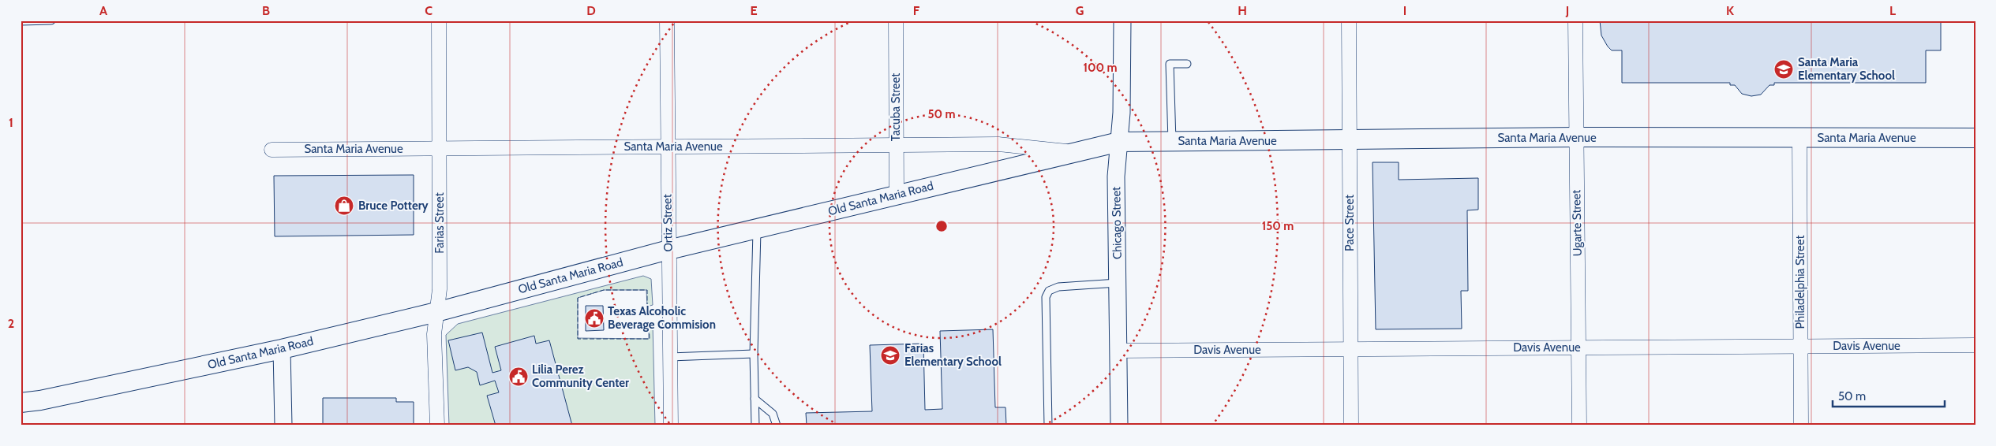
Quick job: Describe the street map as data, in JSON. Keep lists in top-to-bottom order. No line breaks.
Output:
{"streets":{"main road":["Santa Maria Avenue","Old Santa Maria Road"],"street":["Tacuba Street","Farias Street","Ortiz Street","Chicago Street","Pace Street","Ugarte Street","Philadelphia Street","Davis Avenue"]},"crossings":[["Tacuba Street","Santa Maria Avenue"],["Tacuba Street","Old Santa Maria Road"],["Santa Maria Avenue","Old Santa Maria Road"],["Santa Maria Avenue","Farias Street"],["Santa Maria Avenue","Ortiz Street"],["Santa Maria Avenue","Chicago Street"],["Santa Maria Avenue","Pace Street"],["Santa Maria Avenue","Ugarte Street"],["Santa Maria Avenue","Philadelphia Street"],["Old Santa Maria Road","Farias Street"],["Old Santa Maria Road","Ortiz Street"],["Old Santa Maria Road","Chicago Street"],["Chicago Street","Davis Avenue"],["Pace Street","Davis Avenue"],["Ugarte Street","Davis Avenue"],["Philadelphia Street","Davis Avenue"]],"places":{"school or university":["Santa Maria Elementary School","Farias Elementary School"],"shop":["Bruce Pottery"],"public building":["Texas Alcoholic Beverage Commision","Lilia Perez Community Center"]},"scale_bar":"50 m","grid":{"columns":["A","B","C","D","E","F","G","H","I","J","K","L"],"rows":["1","2"]},"rings":["100 m","50 m","150 m"]}
